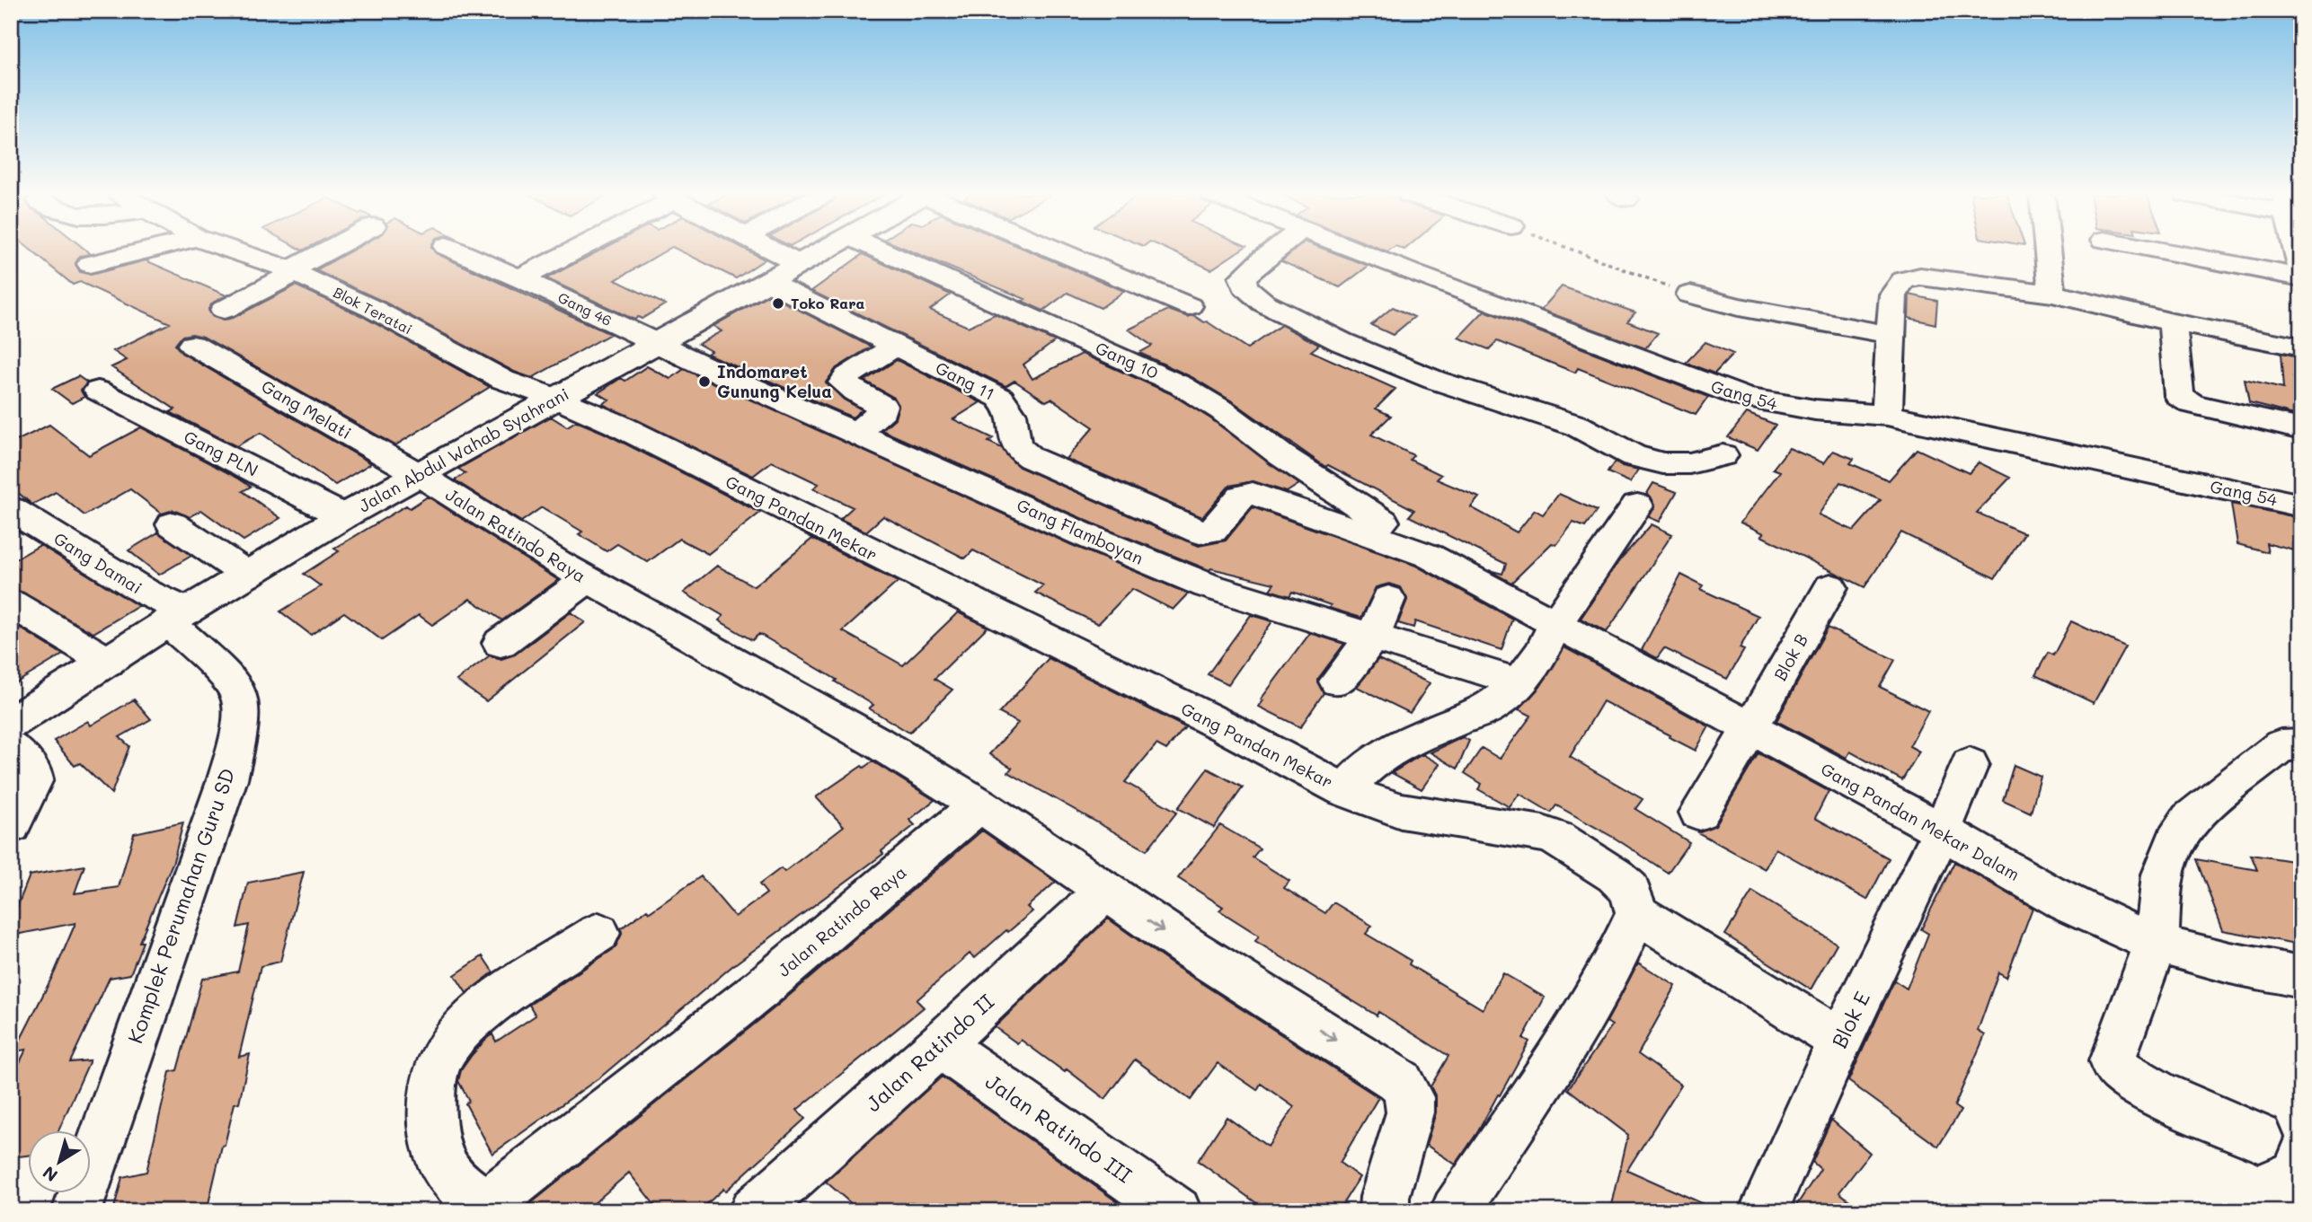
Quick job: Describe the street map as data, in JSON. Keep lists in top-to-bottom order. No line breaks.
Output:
{"streets":{"main road":["Gang 46","Blok Teratai","Gang 10","Gang 11","Gang 54","Gang Melati","Jalan Abdul Wahab Syahrani","Gang PLN","Gang Pandan Mekar","Gang Flamboyan","Jalan Ratindo Raya","Gang Damai","Blok B","Gang Pandan Mekar Dalam","Komplek Perumahan Guru SD","Blok E","Jalan Ratindo II","Jalan Ratindo III"]},"crossings":[["Gang 46","Jalan Abdul Wahab Syahrani"],["Gang 46","Gang Flamboyan"],["Blok Teratai","Jalan Abdul Wahab Syahrani"],["Blok Teratai","Gang Pandan Mekar"],["Gang 11","Jalan Abdul Wahab Syahrani"],["Gang 11","Gang Pandan Mekar Dalam"],["Gang Melati","Jalan Abdul Wahab Syahrani"],["Gang Melati","Jalan Ratindo Raya"],["Jalan Abdul Wahab Syahrani","Gang PLN"],["Jalan Abdul Wahab Syahrani","Gang Pandan Mekar"],["Jalan Abdul Wahab Syahrani","Gang Flamboyan"],["Jalan Abdul Wahab Syahrani","Jalan Ratindo Raya"],["Jalan Abdul Wahab Syahrani","Gang Damai"],["Jalan Abdul Wahab Syahrani","Komplek Perumahan Guru SD"],["Gang Damai","Komplek Perumahan Guru SD"],["Blok B","Gang Pandan Mekar Dalam"],["Gang Pandan Mekar Dalam","Blok E"],["Jalan Ratindo II","Jalan Ratindo III"]],"places":["Toko Rara","Indomaret Gunung Kelua"],"north":"bottom left"}
